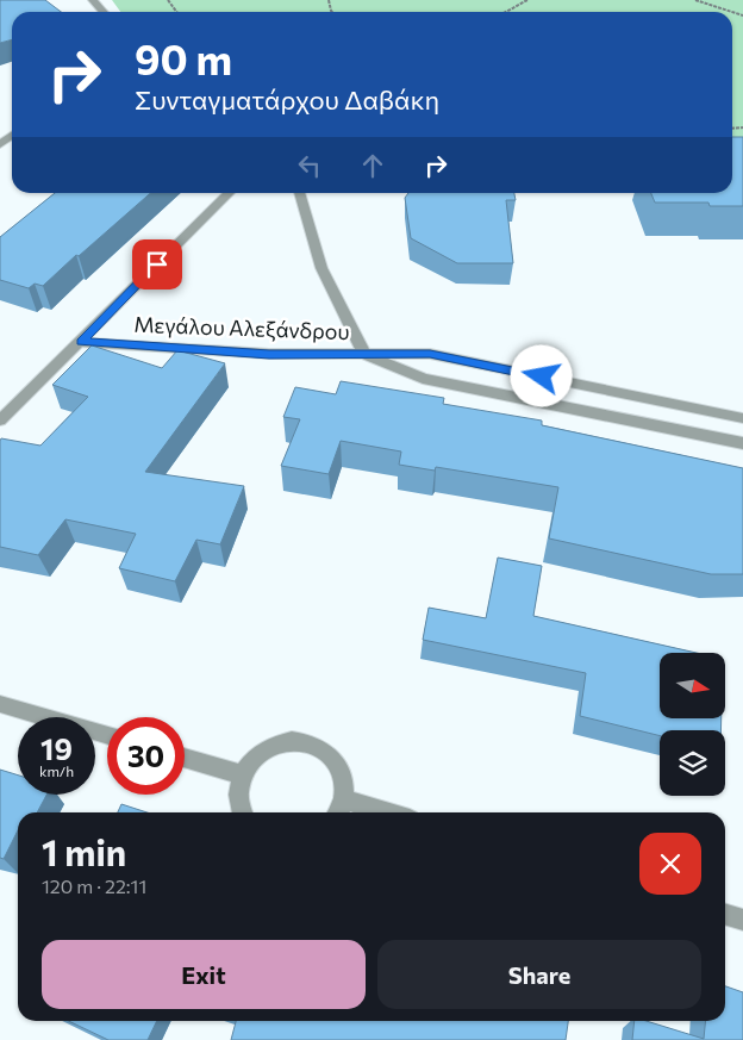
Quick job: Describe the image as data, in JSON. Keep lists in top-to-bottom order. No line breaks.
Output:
{"streets":{"street":["Μεγάλου Αλεξάνδρου"]},"north":"right","page":{"turn":["90 m","Συνταγματάρχου Δαβάκη"],"speed":"19 km/h","limit":"30","heading":["1 min","120 m · 22:11"],"buttons":["Exit","Share"]}}
